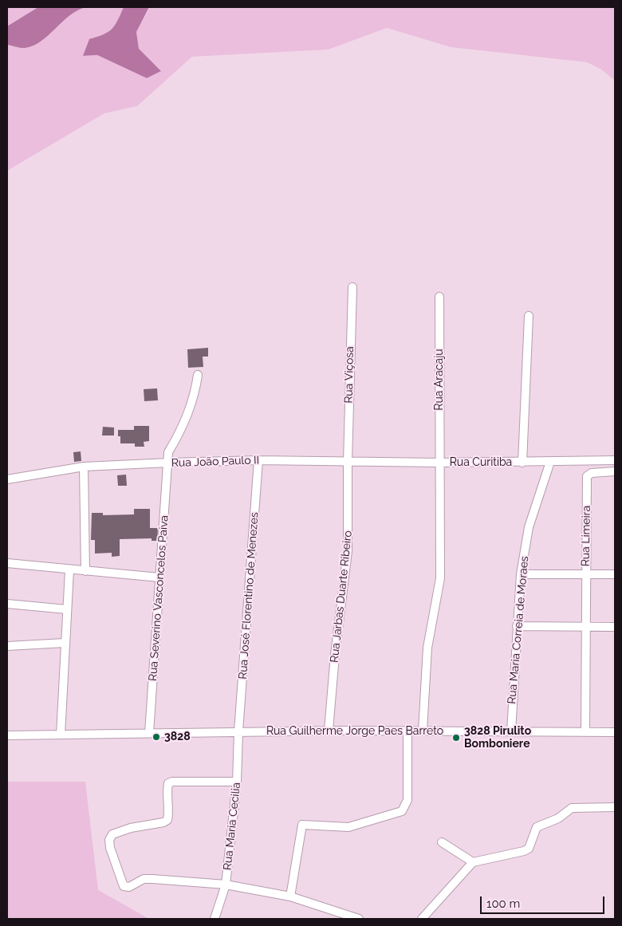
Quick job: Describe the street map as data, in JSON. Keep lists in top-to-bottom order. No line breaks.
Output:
{"streets":{"street":["Rua Viçosa","Rua Aracaju","Rua João Paulo II","Rua Curitiba","Rua Limeira","Rua José Florentino de Menezes","Rua Jarbas Duarte Ribeiro","Rua Severino Vasconcelos Paiva","Rua Maria Correia de Moraes","Rua Guilherme Jorge Paes Barreto","Rua Maria Cecilia"]},"crossings":[["Rua Viçosa","Rua João Paulo II"],["Rua Viçosa","Rua Curitiba"],["Rua Viçosa","Rua Jarbas Duarte Ribeiro"],["Rua Aracaju","Rua Curitiba"],["Rua Aracaju","Rua Guilherme Jorge Paes Barreto"],["Rua João Paulo II","Rua Curitiba"],["Rua João Paulo II","Rua José Florentino de Menezes"],["Rua João Paulo II","Rua Jarbas Duarte Ribeiro"],["Rua João Paulo II","Rua Severino Vasconcelos Paiva"],["Rua Curitiba","Rua Jarbas Duarte Ribeiro"],["Rua Curitiba","Rua Maria Correia de Moraes"],["Rua Limeira","Rua Guilherme Jorge Paes Barreto"],["Rua José Florentino de Menezes","Rua Guilherme Jorge Paes Barreto"],["Rua José Florentino de Menezes","Rua Maria Cecilia"],["Rua Jarbas Duarte Ribeiro","Rua Guilherme Jorge Paes Barreto"],["Rua Severino Vasconcelos Paiva","Rua Guilherme Jorge Paes Barreto"],["Rua Maria Correia de Moraes","Rua Guilherme Jorge Paes Barreto"],["Rua Guilherme Jorge Paes Barreto","Rua Maria Cecilia"]],"places":["3828","3828 Pirulito Bomboniere"],"scale_bar":"100 m"}
